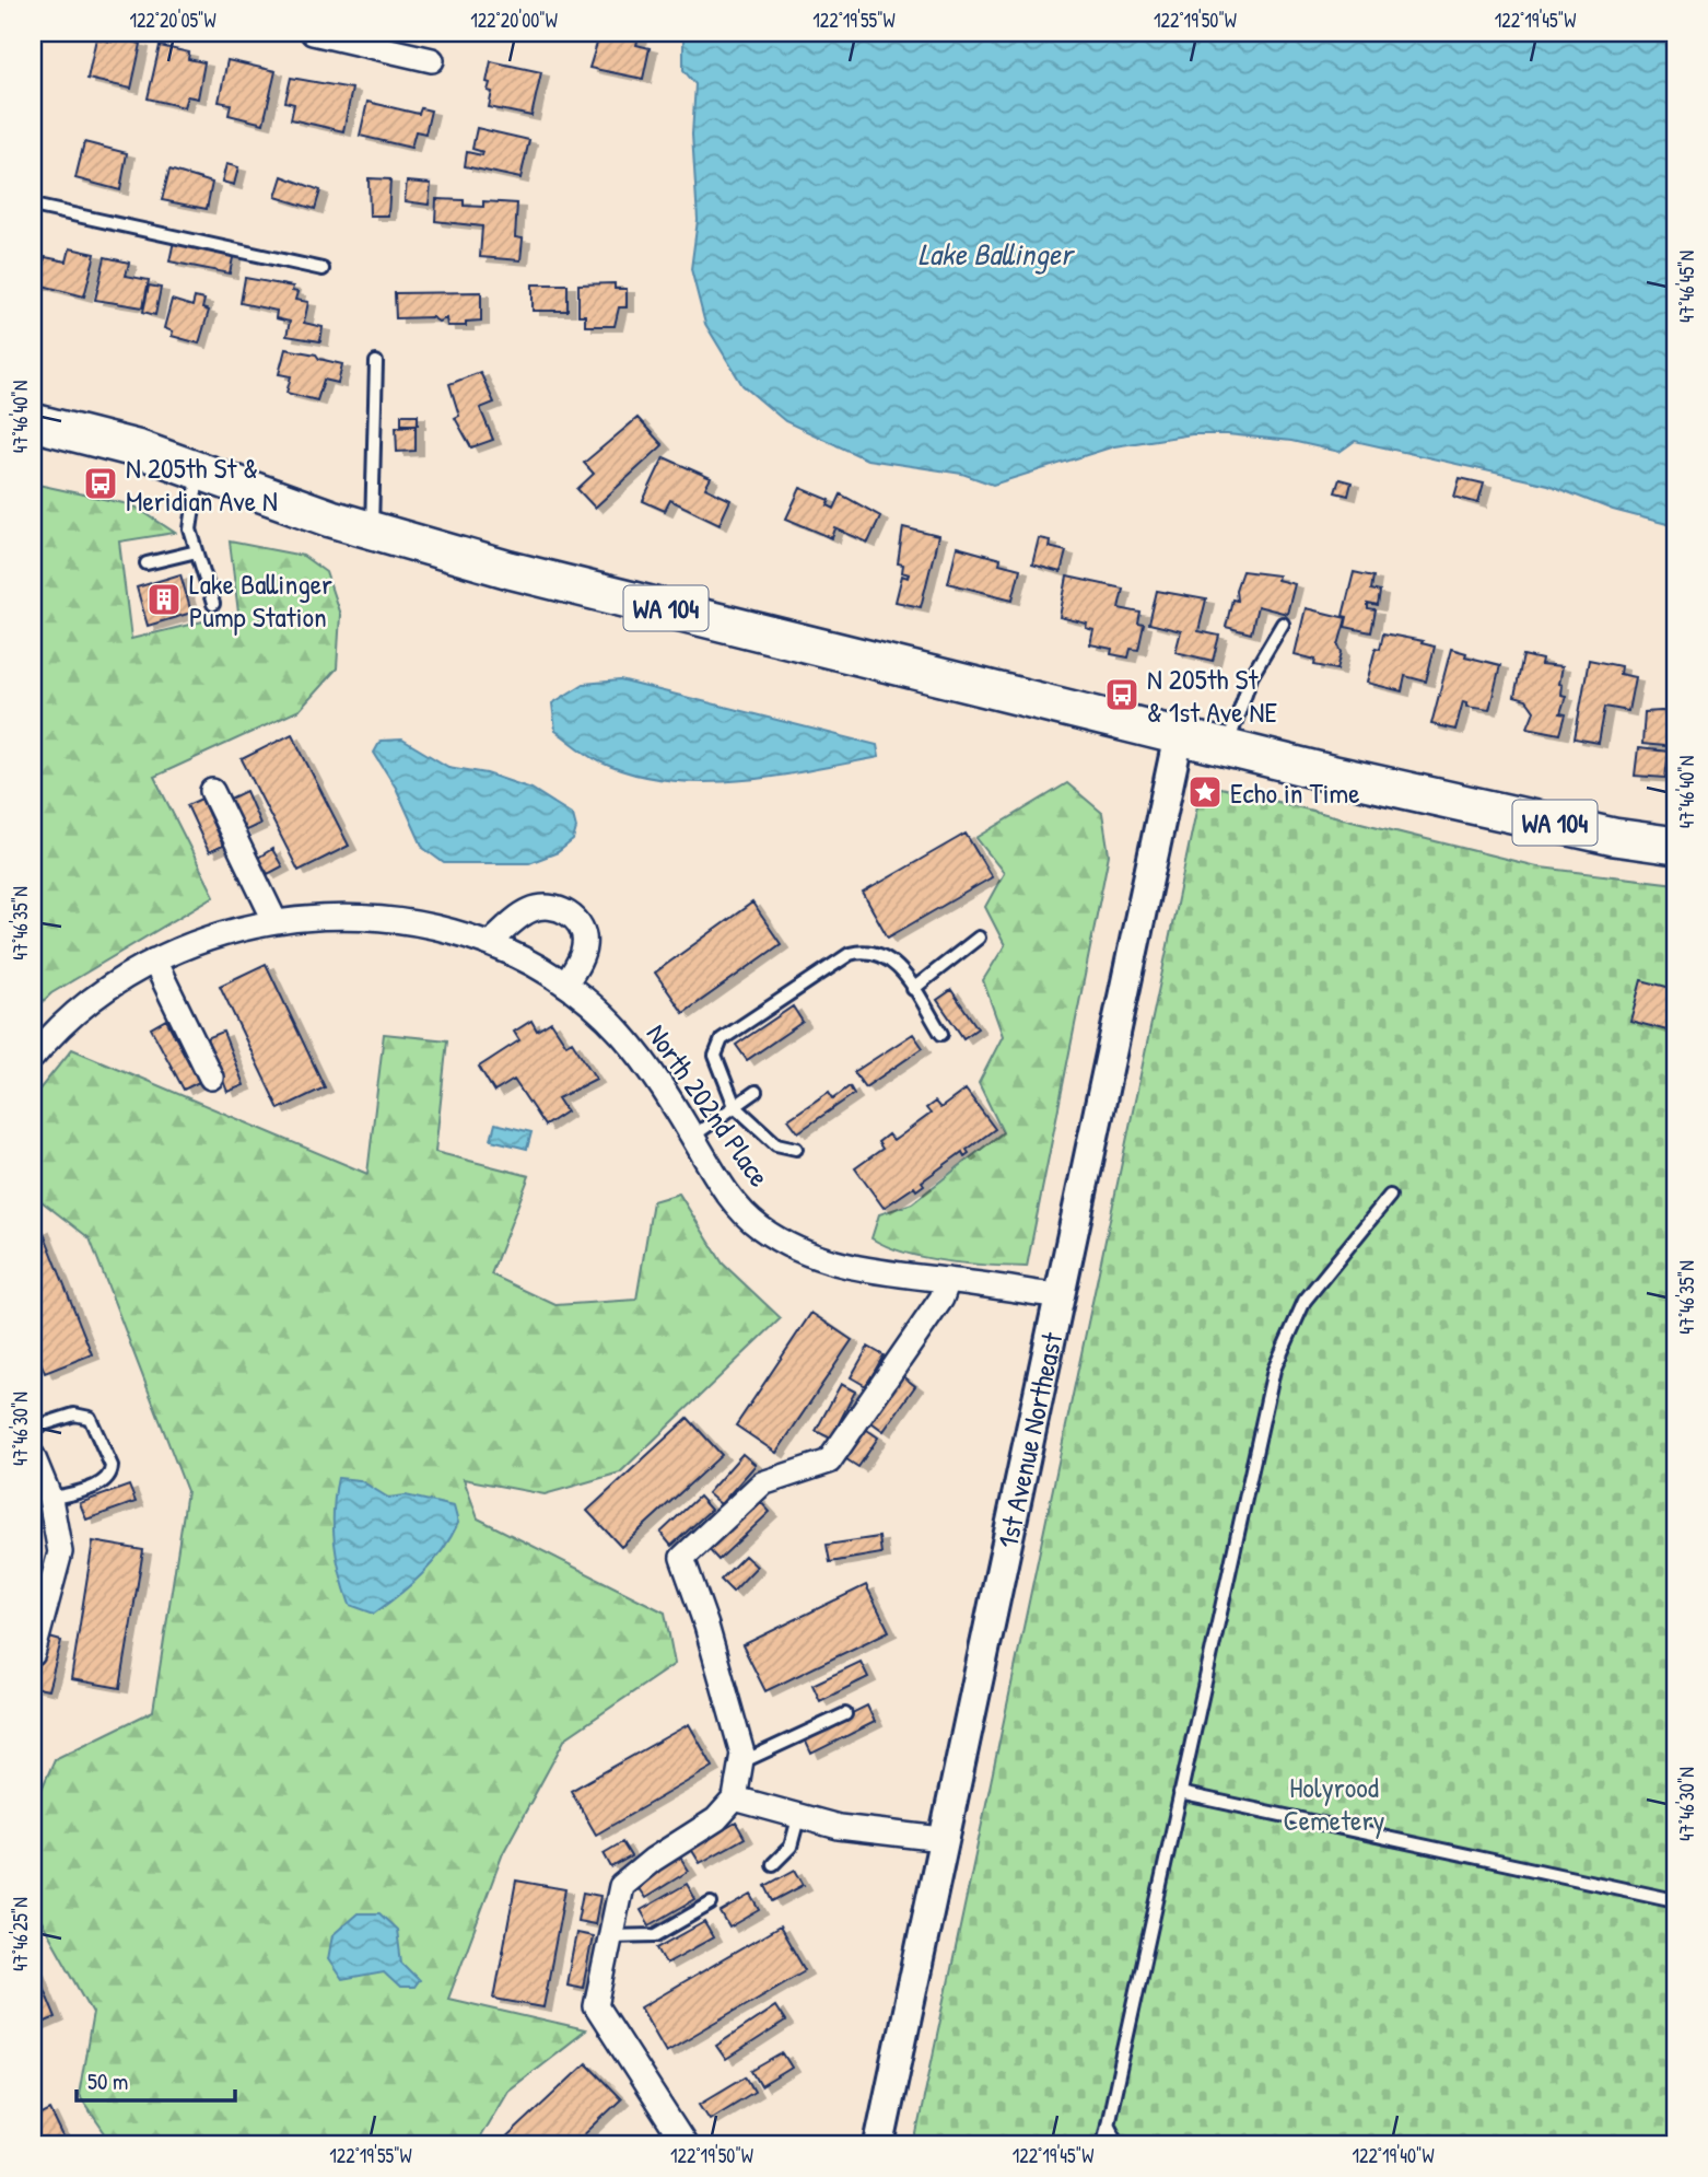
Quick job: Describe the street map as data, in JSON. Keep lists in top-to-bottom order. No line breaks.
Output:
{"streets":{"main road":["WA 104"],"street":["North 202nd Place","1st Avenue Northeast"]},"crossings":[["WA 104","1st Avenue Northeast"],["North 202nd Place","1st Avenue Northeast"]],"water":["Lake Ballinger"],"parks":["Holyrood Cemetery"],"places":{"bus stop":["N 205th St & Meridian Ave N","N 205th St & 1st Ave NE"],"building":["Lake Ballinger Pump Station"],"place":["Echo in Time"]},"scale_bar":"50 m","coordinates":["122°20'05\"W","122°20'00\"W","122°19'55\"W","122°19'50\"W","122°19'45\"W","47°46'45\"N","47°46'40\"N","47°46'35\"N","47°46'30\"N","47°46'25\"N","122°19'40\"W"]}
